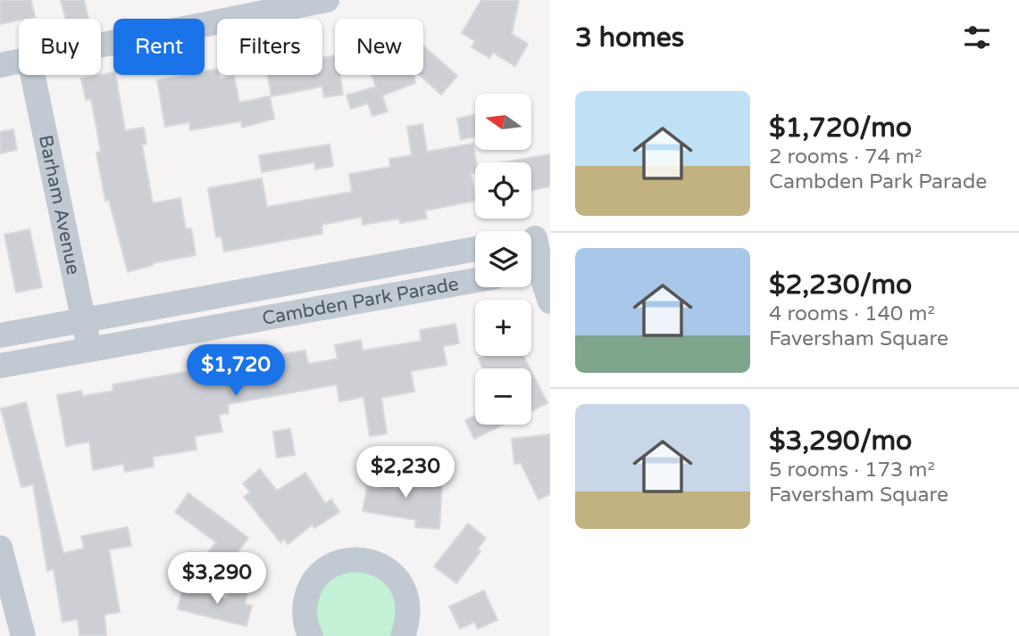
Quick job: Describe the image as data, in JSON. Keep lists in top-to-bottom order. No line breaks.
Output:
{"streets":{"street":["Barham Avenue","Cambden Park Parade"]},"crossings":[["Barham Avenue","Cambden Park Parade"]],"north":"left","page":{"heading":"3 homes","chip":["Buy","Rent","Filters","New"],"list":[{"name":"$1,720/mo","note":"2 rooms · 74 m² · Cambden Park Parade"},{"name":"$2,230/mo","note":"4 rooms · 140 m² · Faversham Square"},{"name":"$3,290/mo","note":"5 rooms · 173 m² · Faversham Square"}],"map_buttons":["+","−"],"price":["$1,720","$2,230","$3,290"]}}
